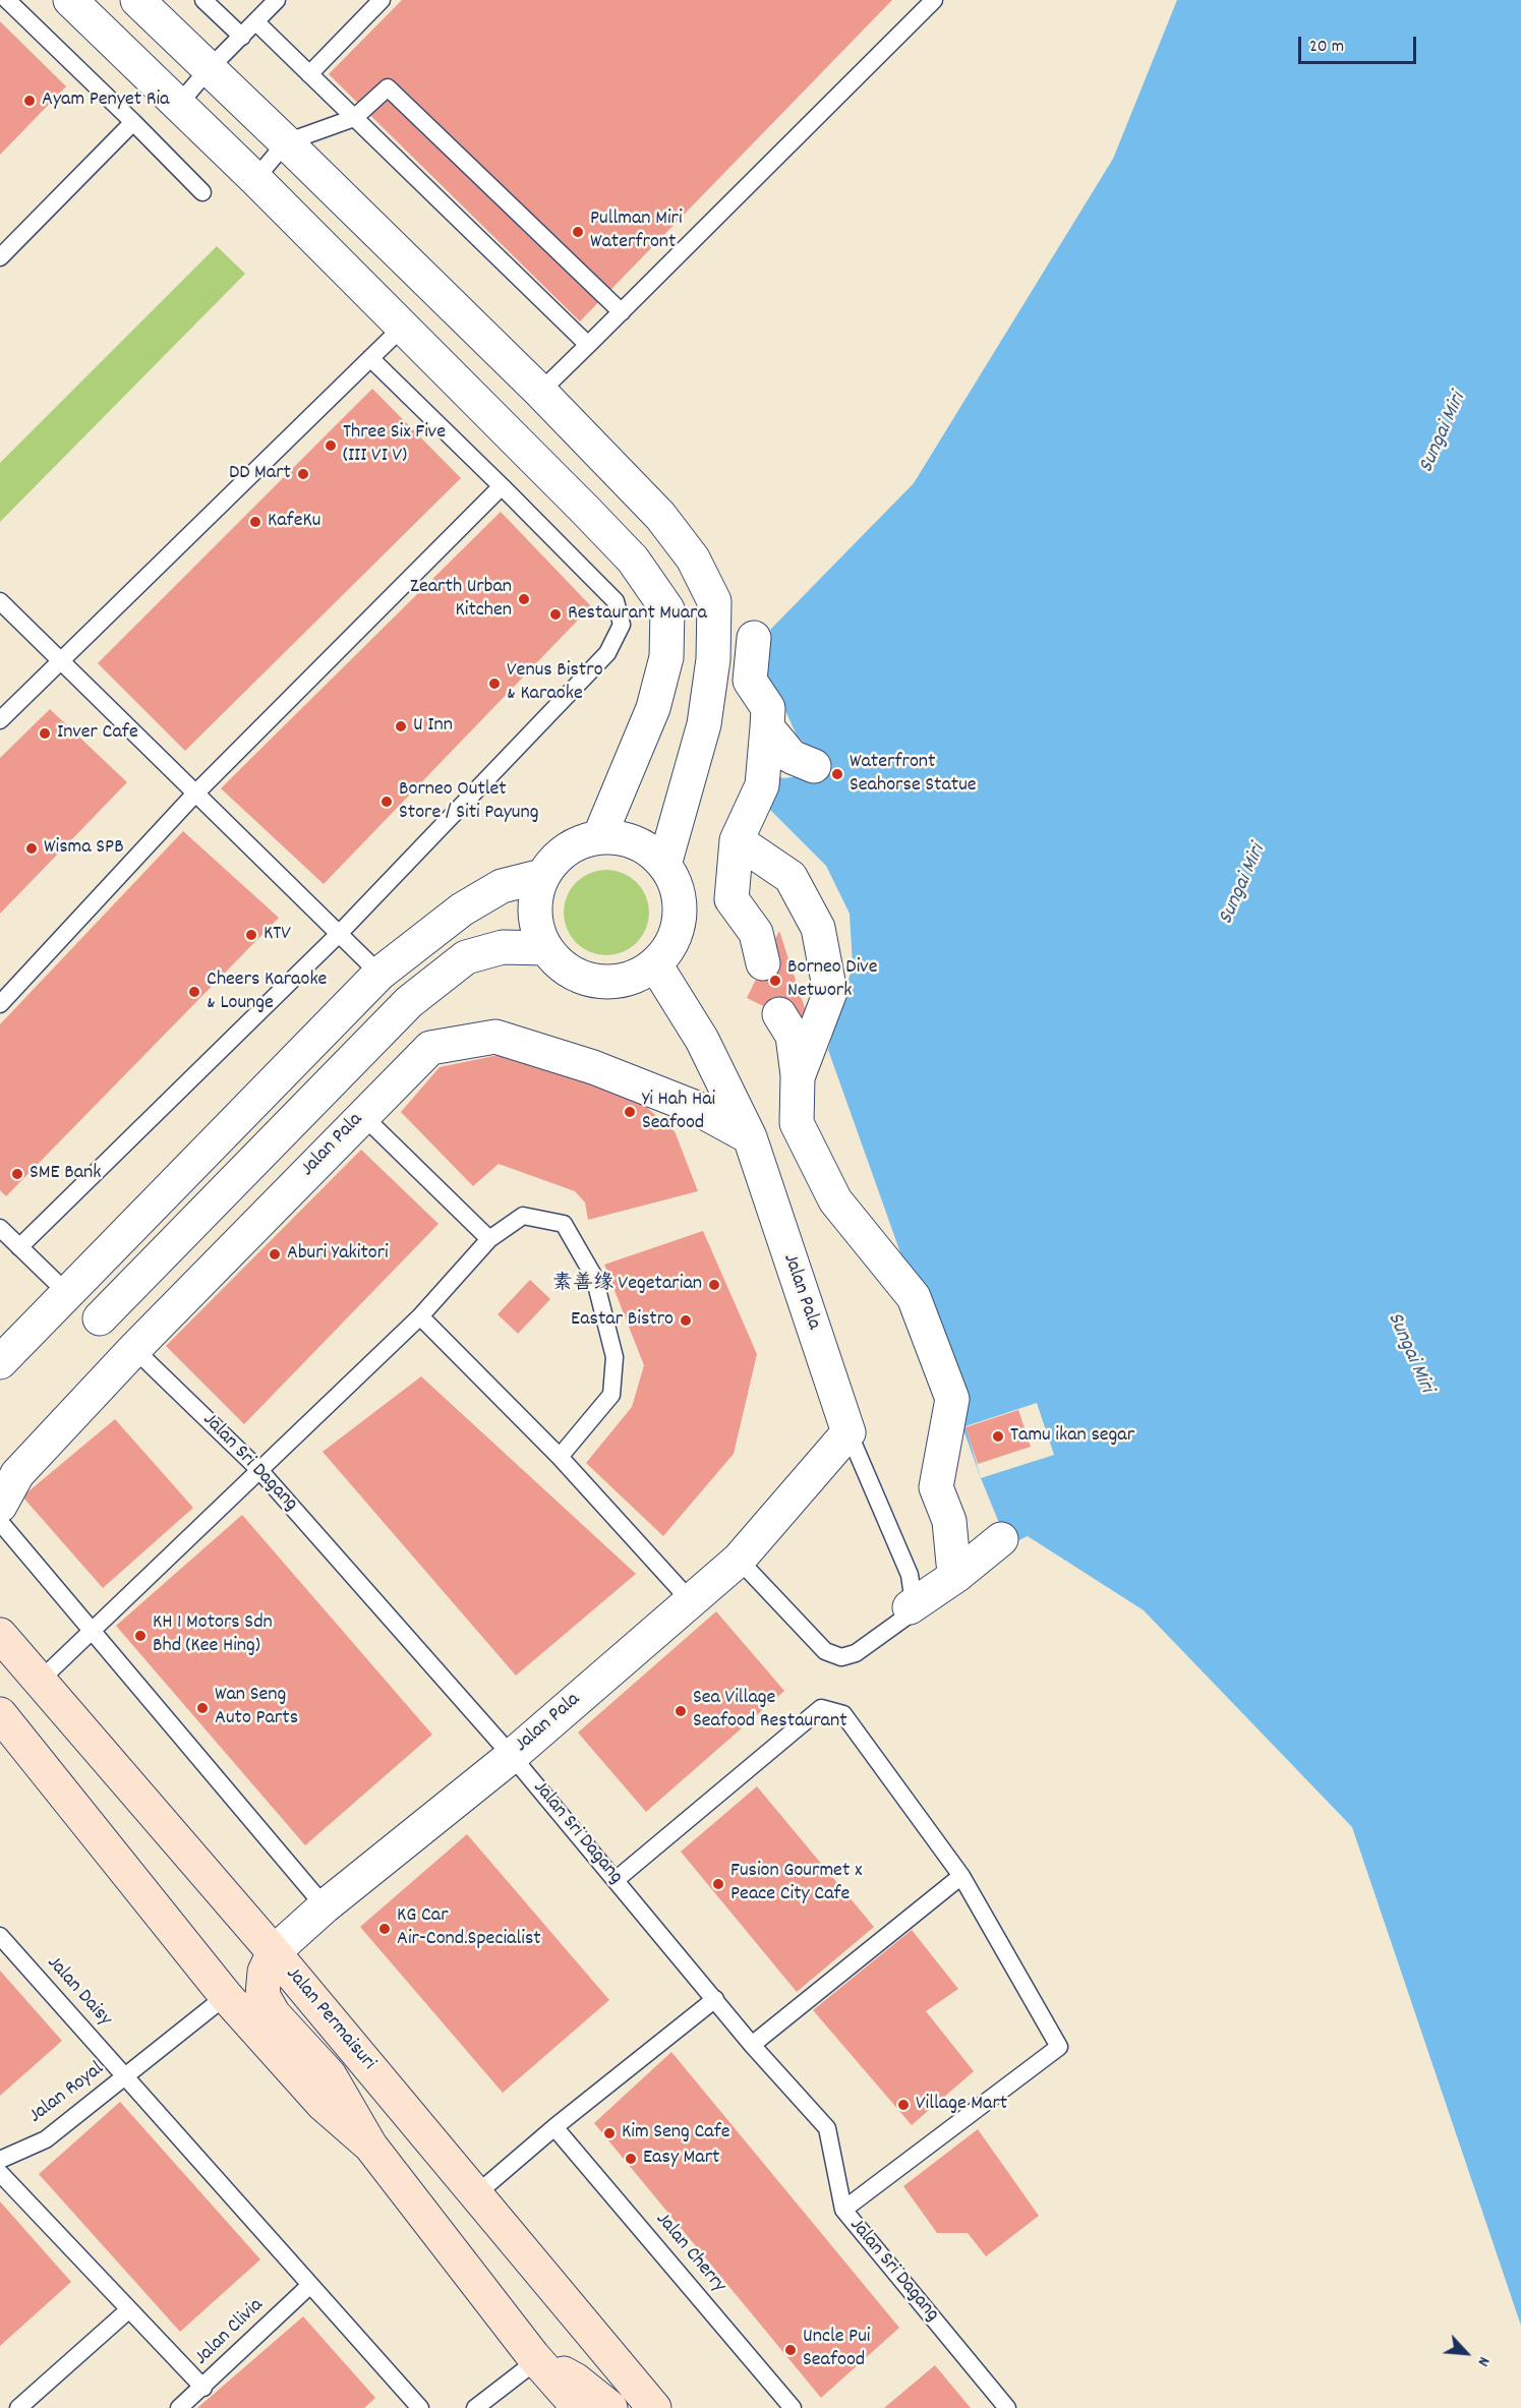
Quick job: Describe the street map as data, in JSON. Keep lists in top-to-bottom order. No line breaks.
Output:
{"streets":{"street":["Jalan Pala","Jalan Sri Dagang","Jalan Permaisuri"],"lane":["Jalan Daisy","Jalan Royal","Jalan Cherry","Jalan Clivia"]},"crossings":[["Jalan Pala","Jalan Sri Dagang"],["Jalan Pala","Jalan Permaisuri"],["Jalan Daisy","Jalan Royal"],["Jalan Daisy","Jalan Clivia"]],"water":["Sungai Miri"],"places":["Ayam Penyet Ria","Pullman Miri Waterfront","Three Six Five (III VI V)","DD Mart","KafeKu","Zearth Urban Kitchen","Restaurant Muara","Venus Bistro & Karaoke","U Inn","Inver Cafe","Waterfront Seahorse Statue","Borneo Outlet Store / Siti Payung","Wisma SPB","KTV","Borneo Dive Network","Cheers Karaoke & Lounge","Yi Hah Hai Seafood","SME Bank","Aburi Yakitori","素善缘 Vegetarian","Eastar Bistro","Tamu ikan segar","KH 1 Motors Sdn Bhd (Kee Hing)","Wan Seng Auto Parts","Sea Village Seafood Restaurant","Fusion Gourmet x Peace City Cafe","KG Car Air-Cond.Specialist","Village Mart","Kim Seng Cafe","Easy Mart","Uncle Pui Seafood"],"scale_bar":"20 m","north":"bottom right"}
